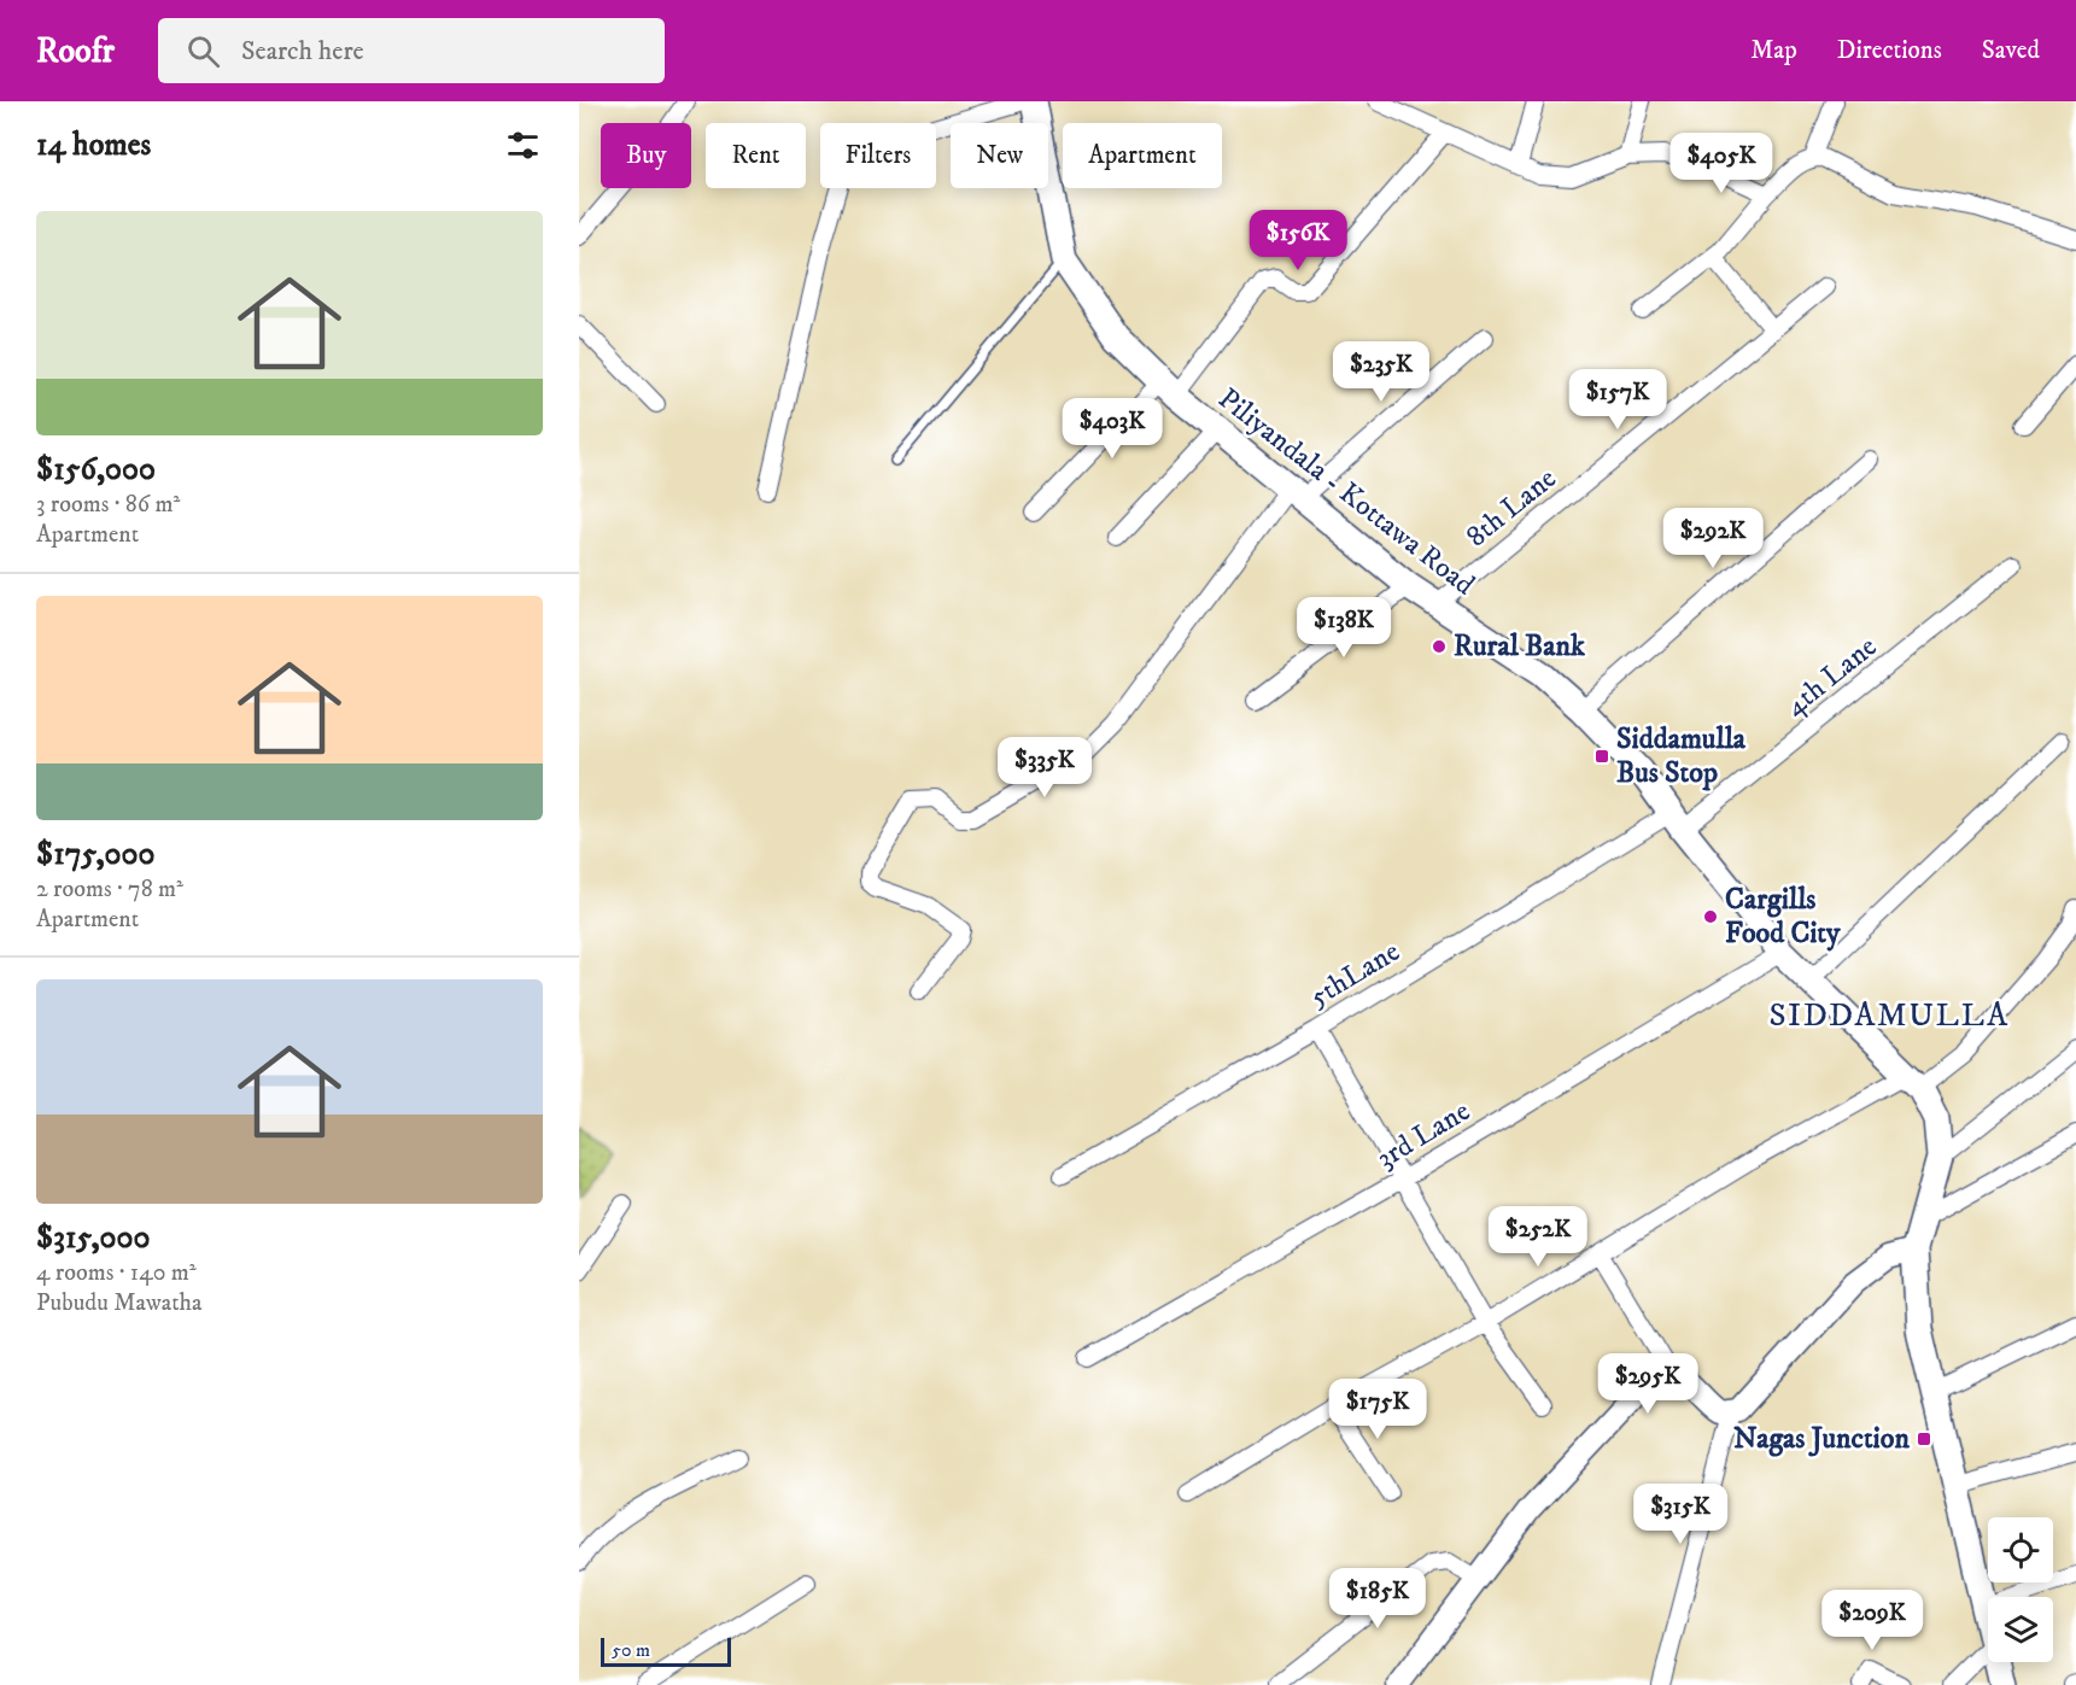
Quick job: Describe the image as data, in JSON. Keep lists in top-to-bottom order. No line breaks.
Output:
{"streets":{"main road":["Piliyandala - Kottawa Road"],"street":["8th Lane","4th Lane","5thLane","3rd Lane"]},"crossings":[["Piliyandala - Kottawa Road","8th Lane"],["Piliyandala - Kottawa Road","4th Lane"],["Piliyandala - Kottawa Road","5thLane"],["Piliyandala - Kottawa Road","3rd Lane"],["4th Lane","5thLane"]],"districts":["SIDDAMULLA"],"places":{"other":["Rural Bank","Cargills Food City"],"transit":["Siddamulla Bus Stop","Nagas Junction"]},"scale_bar":"50 m","page":{"header":"Roofr","search":"Search here","nav":["Map","Directions","Saved"],"heading":"14 homes","chip":["Buy","Rent","Filters","New","Apartment"],"price":["$405K","$156K","$235K","$157K","$403K","$292K","$138K","$335K","$252K","$295K","$175K","$315K","$185K","$209K"],"list":[{"name":"$156,000","note":"3 rooms · 86 m² · Apartment"},{"name":"$175,000","note":"2 rooms · 78 m² · Apartment"},{"name":"$315,000","note":"4 rooms · 140 m² · Pubudu Mawatha"}],"scale":"50 m"}}
